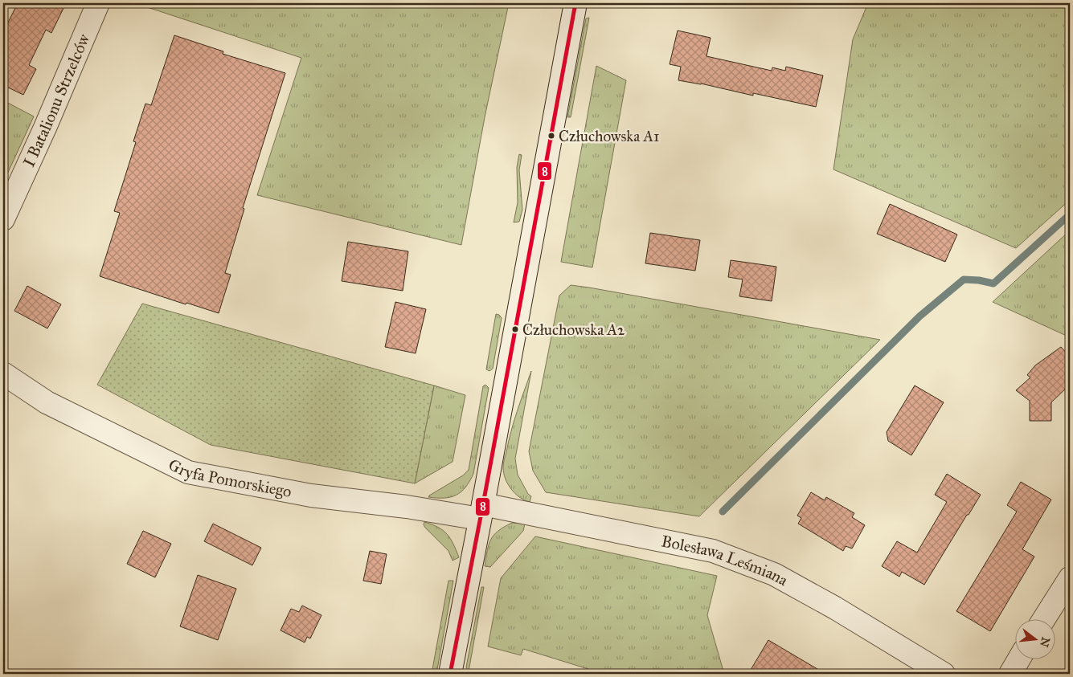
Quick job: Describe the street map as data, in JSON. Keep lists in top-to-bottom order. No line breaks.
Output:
{"streets":{"street":["I Batalionu Strzelców","Gryfa Pomorskiego","Bolesława Leśmiana"]},"crossings":[["Gryfa Pomorskiego","Bolesława Leśmiana"]],"places":["Człuchowska A1","Człuchowska A2"],"lines":["transit line 8"],"north":"right"}
